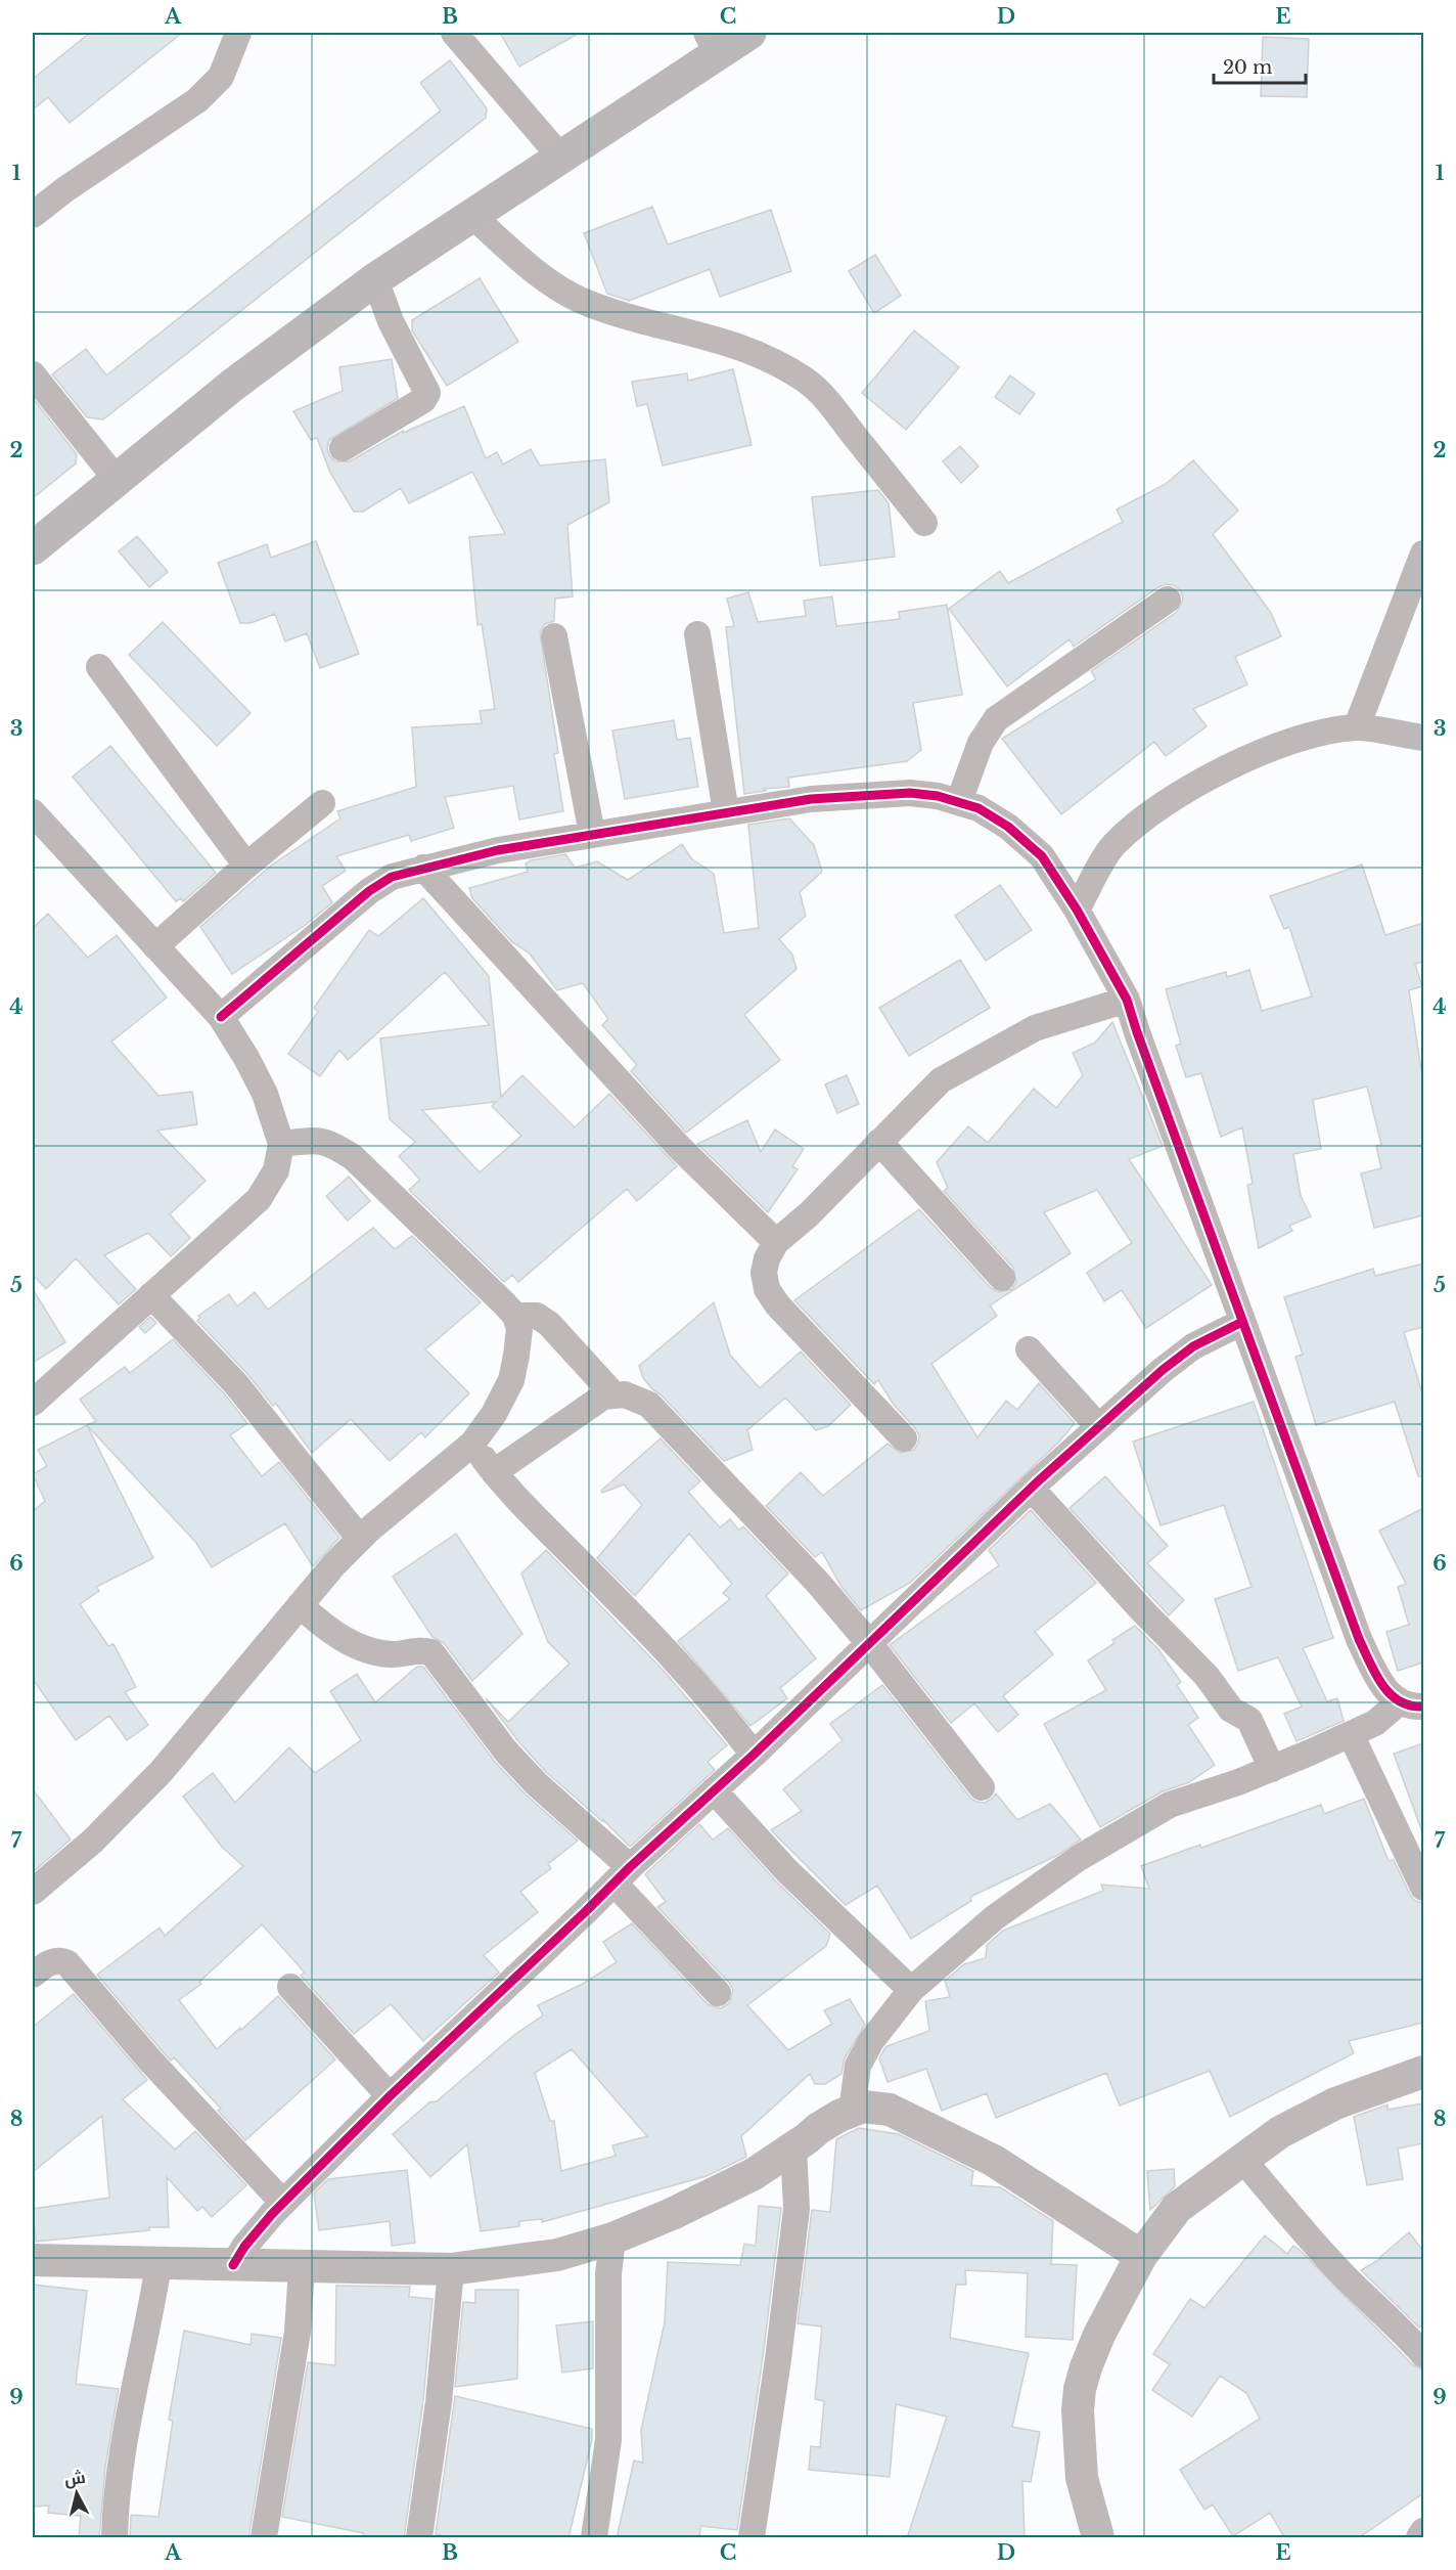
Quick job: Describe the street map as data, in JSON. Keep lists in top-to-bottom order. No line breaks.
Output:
{"scale_bar":"20 m","north":"top","grid":{"columns":["A","B","C","D","E"],"rows":["1","2","3","4","5","6","7","8","9"]}}
